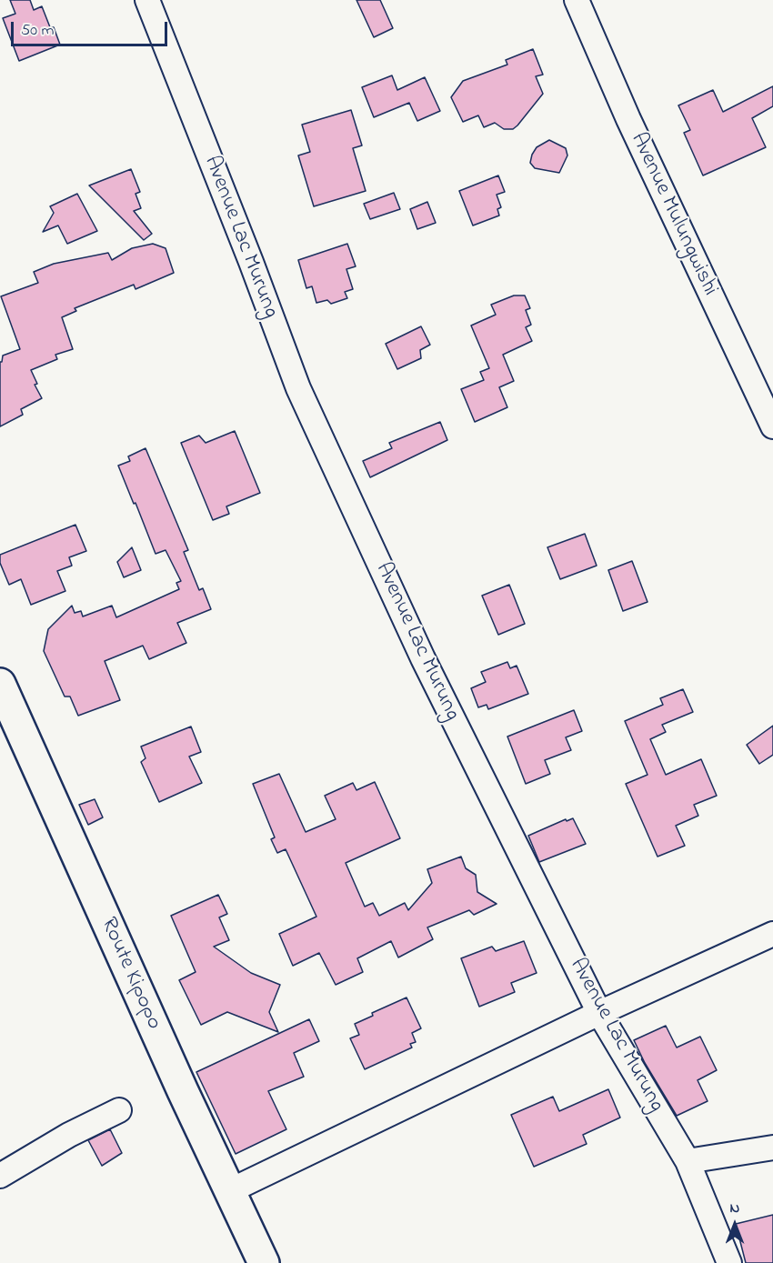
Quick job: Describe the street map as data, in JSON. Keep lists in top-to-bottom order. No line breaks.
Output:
{"streets":{"main road":["Route Kipopo"],"street":["Avenue Mulungwishi","Avenue Lac Murung"]},"scale_bar":"50 m","north":"top"}
